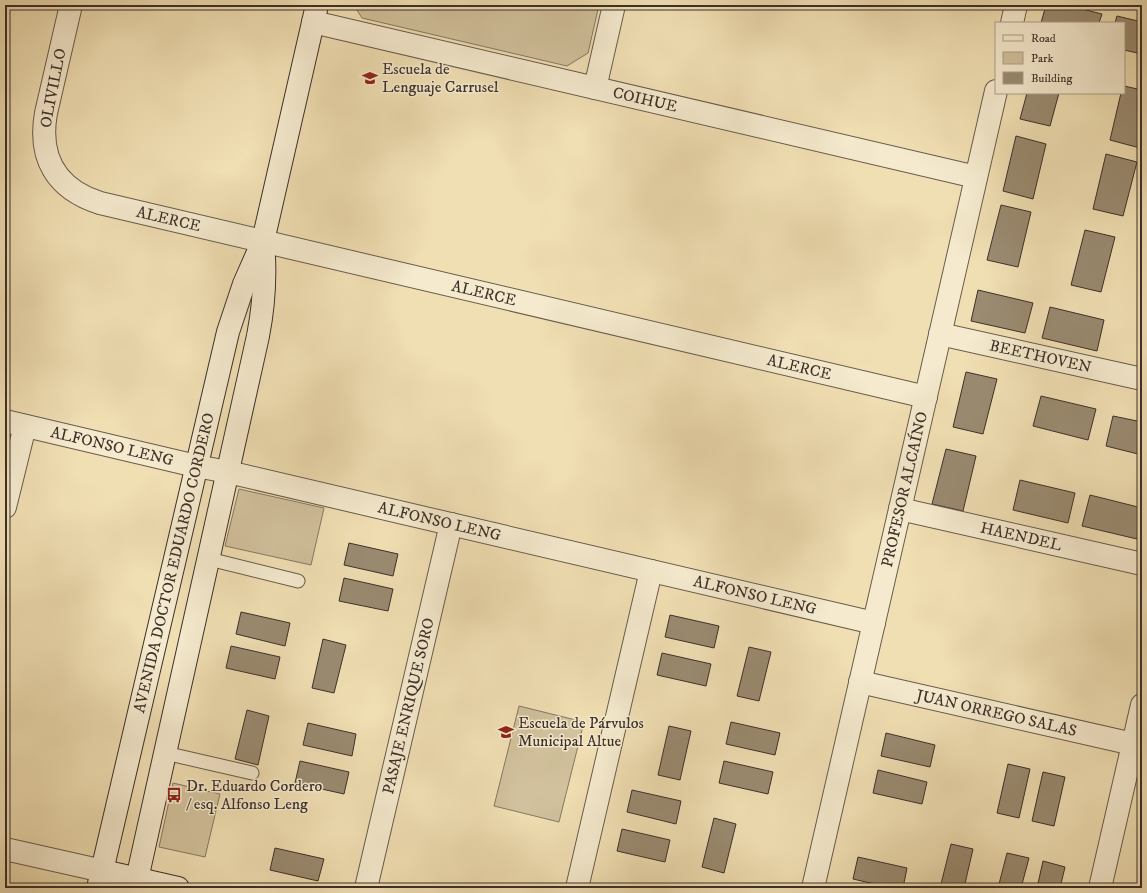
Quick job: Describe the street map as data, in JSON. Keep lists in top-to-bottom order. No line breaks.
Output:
{"streets":{"street":["OLIVILLO","COIHUE","ALERCE","BEETHOVEN","ALFONSO LENG","PROFESOR ALCAÍNO","HAENDEL","AVENIDA DOCTOR EDUARDO CORDERO","PASAJE ENRIQUE SORO","JUAN ORREGO SALAS"]},"crossings":[["OLIVILLO","ALERCE"],["COIHUE","PROFESOR ALCAÍNO"],["COIHUE","AVENIDA DOCTOR EDUARDO CORDERO"],["ALERCE","PROFESOR ALCAÍNO"],["ALERCE","AVENIDA DOCTOR EDUARDO CORDERO"],["BEETHOVEN","PROFESOR ALCAÍNO"],["ALFONSO LENG","PROFESOR ALCAÍNO"],["ALFONSO LENG","AVENIDA DOCTOR EDUARDO CORDERO"],["ALFONSO LENG","PASAJE ENRIQUE SORO"],["PROFESOR ALCAÍNO","HAENDEL"],["PROFESOR ALCAÍNO","JUAN ORREGO SALAS"]],"places":{"school or university":["Escuela de Lenguaje Carrusel","Escuela de Párvulos Municipal Altue"],"bus stop":["Dr. Eduardo Cordero / esq. Alfonso Leng"]},"legend":["Road","Park","Building"]}
